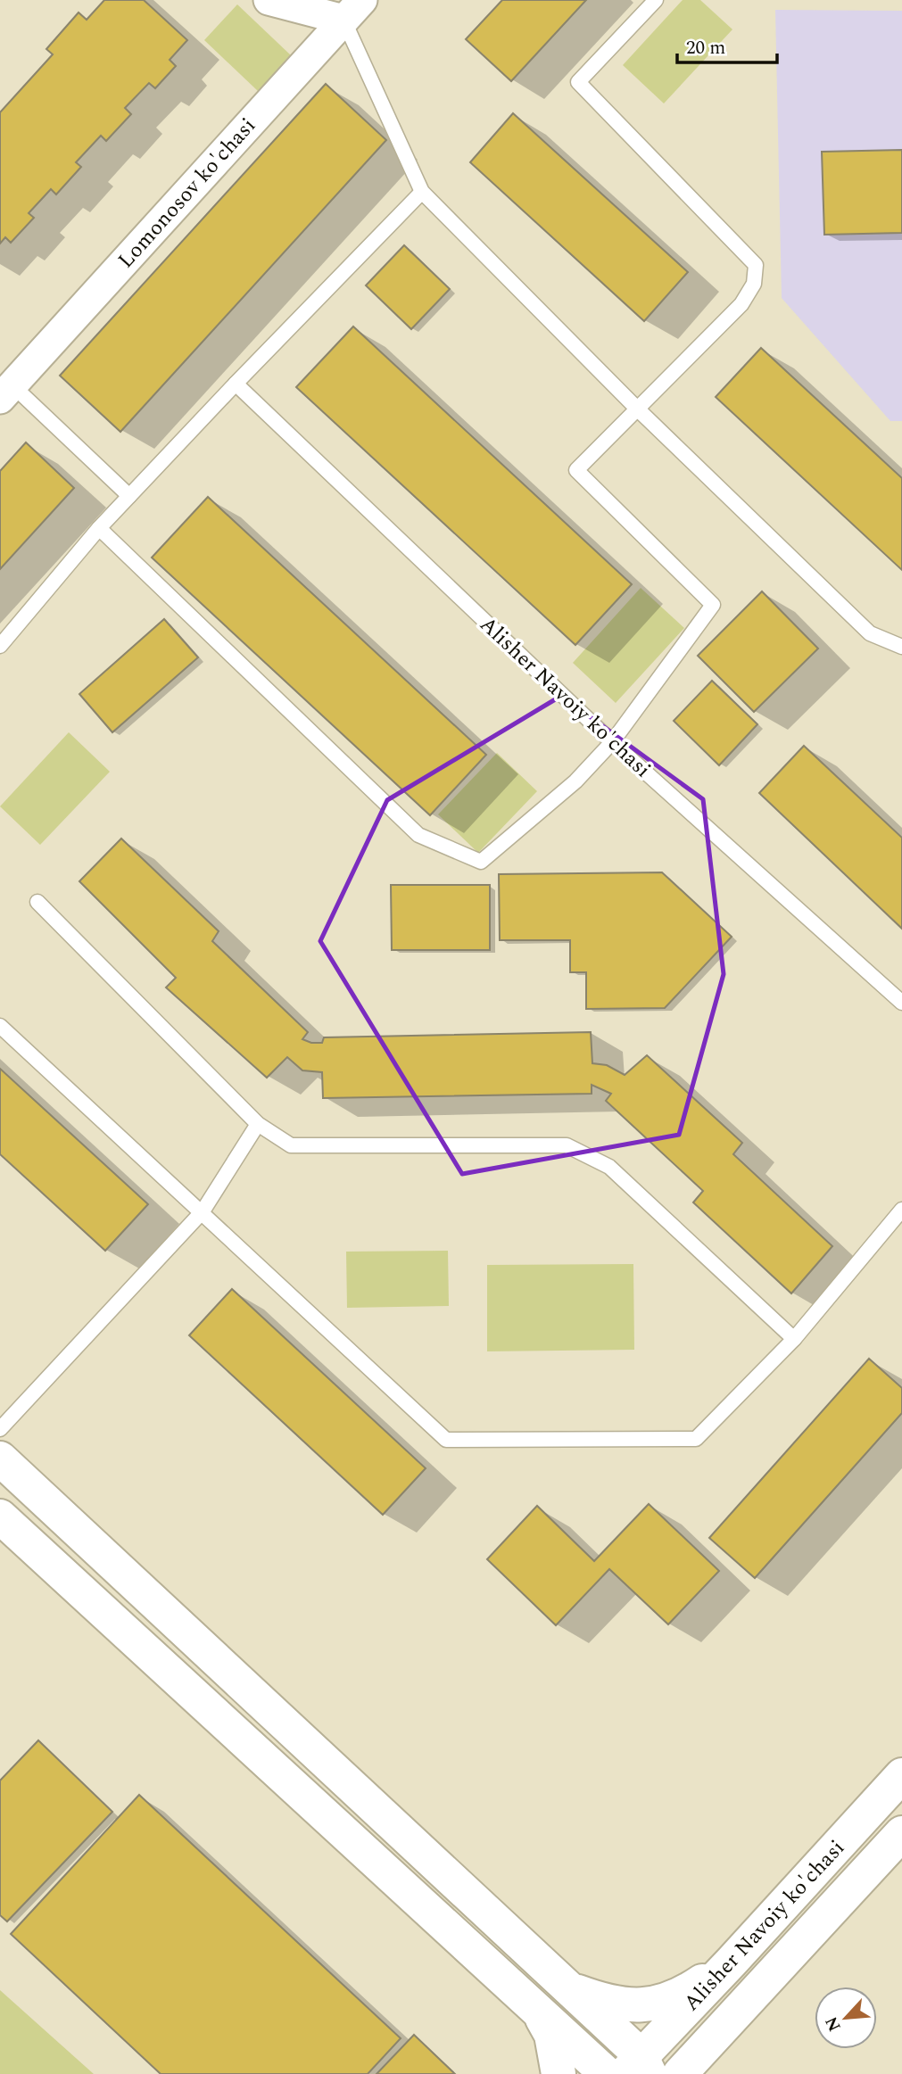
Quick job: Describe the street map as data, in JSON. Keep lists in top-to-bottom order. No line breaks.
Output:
{"streets":{"main road":["Alisher Navoiy ko'chasi"],"street":["Lomonosov ko'chasi"]},"scale_bar":"20 m","north":"bottom left"}
